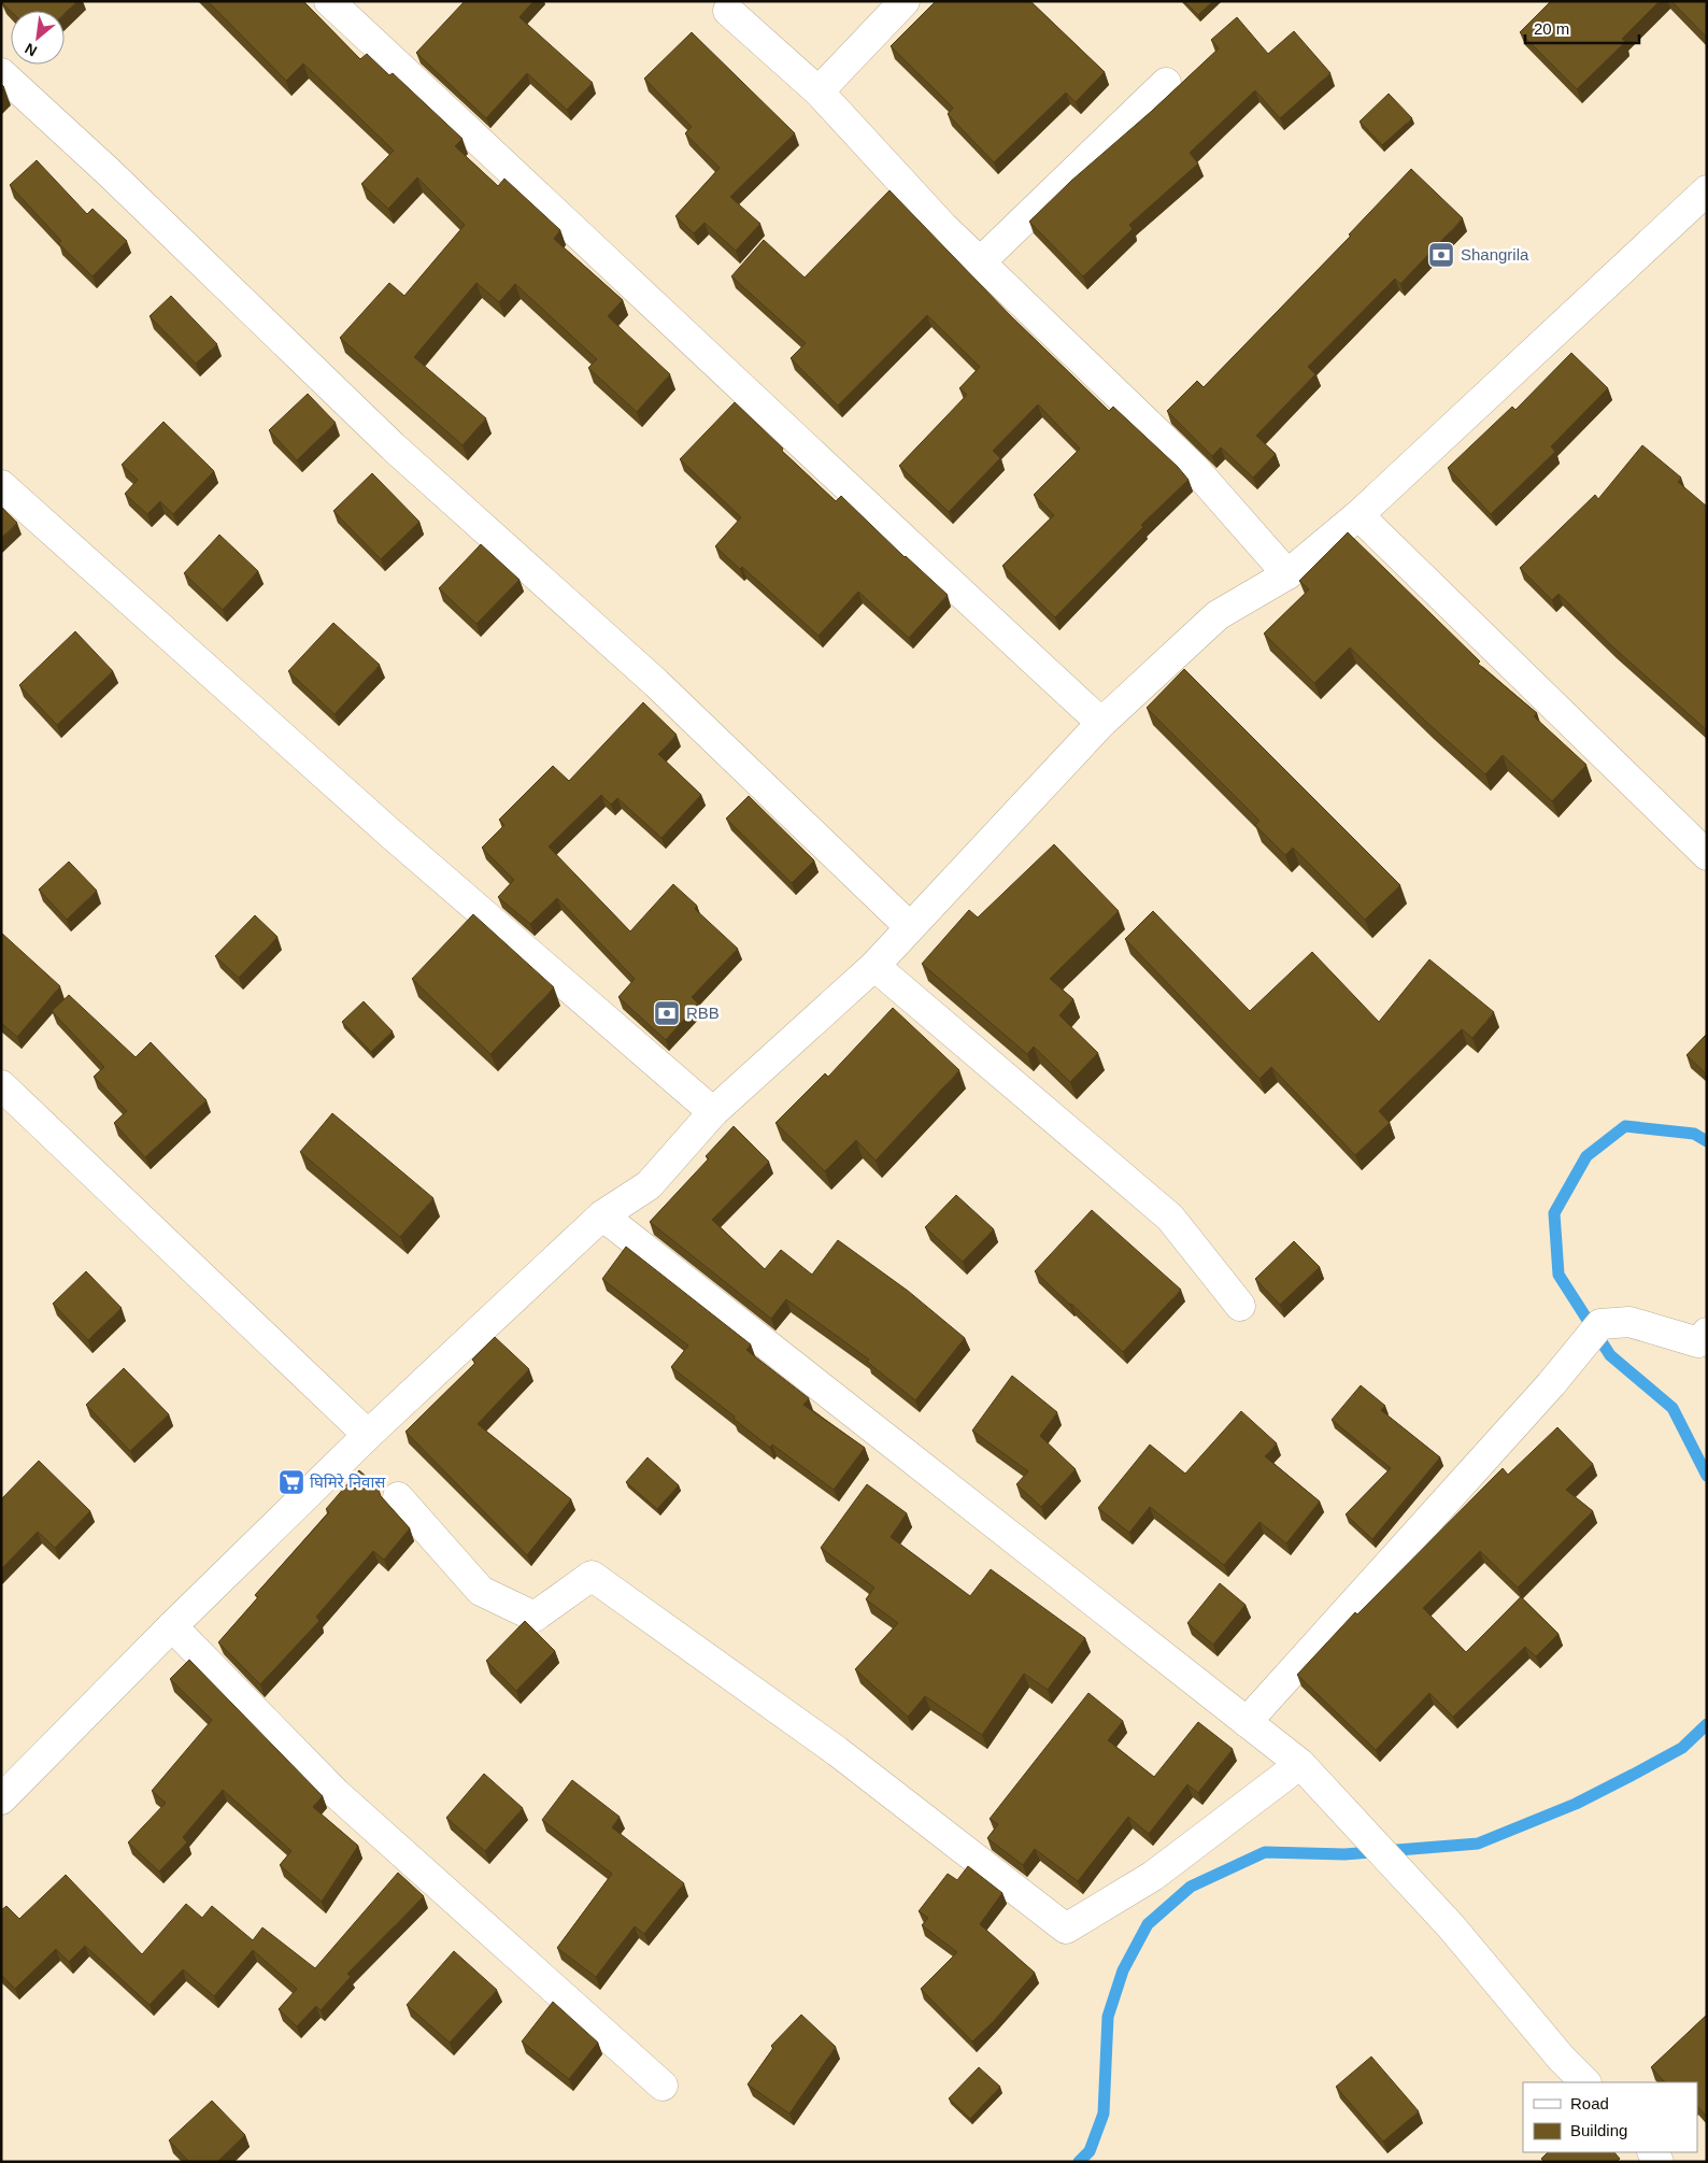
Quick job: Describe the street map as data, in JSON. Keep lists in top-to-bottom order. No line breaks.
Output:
{"places":{"bank":["Shangrila","RBB"],"supermarket":["घिमिरे निवास"]},"legend":["Road","Building"],"scale_bar":"20 m","north":"bottom left"}
